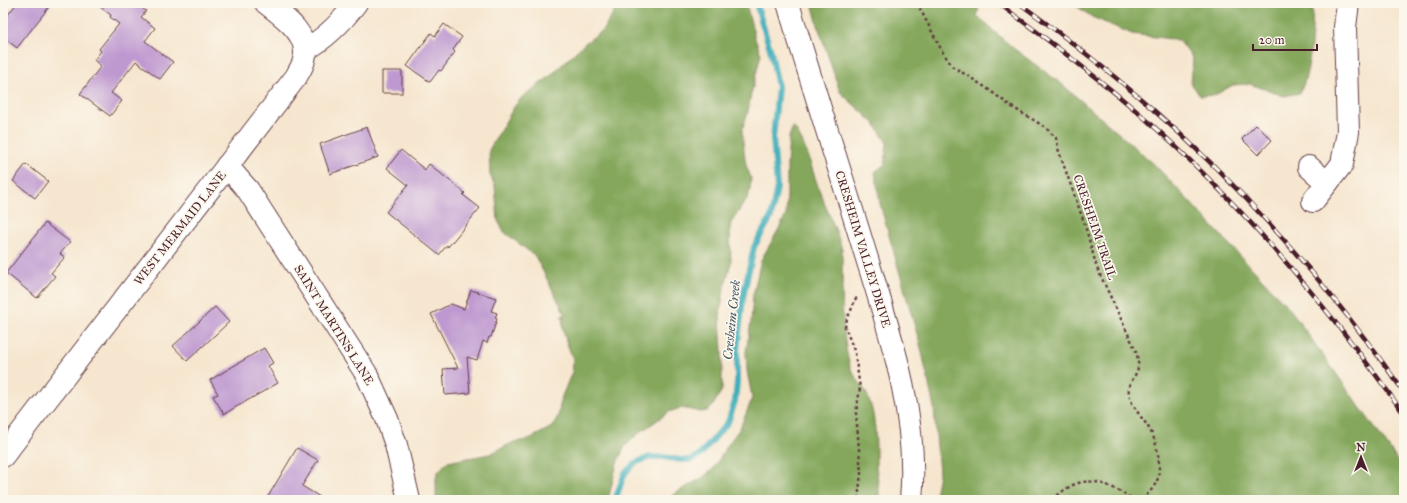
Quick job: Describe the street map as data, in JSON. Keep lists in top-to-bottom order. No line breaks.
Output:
{"streets":{"street":["WEST MERMAID LANE","CRESHEIM VALLEY DRIVE","SAINT MARTINS LANE"],"path":["CRESHEIM TRAIL"]},"crossings":[["WEST MERMAID LANE","SAINT MARTINS LANE"]],"water":["Cresheim Creek"],"scale_bar":"20 m","north":"top"}
